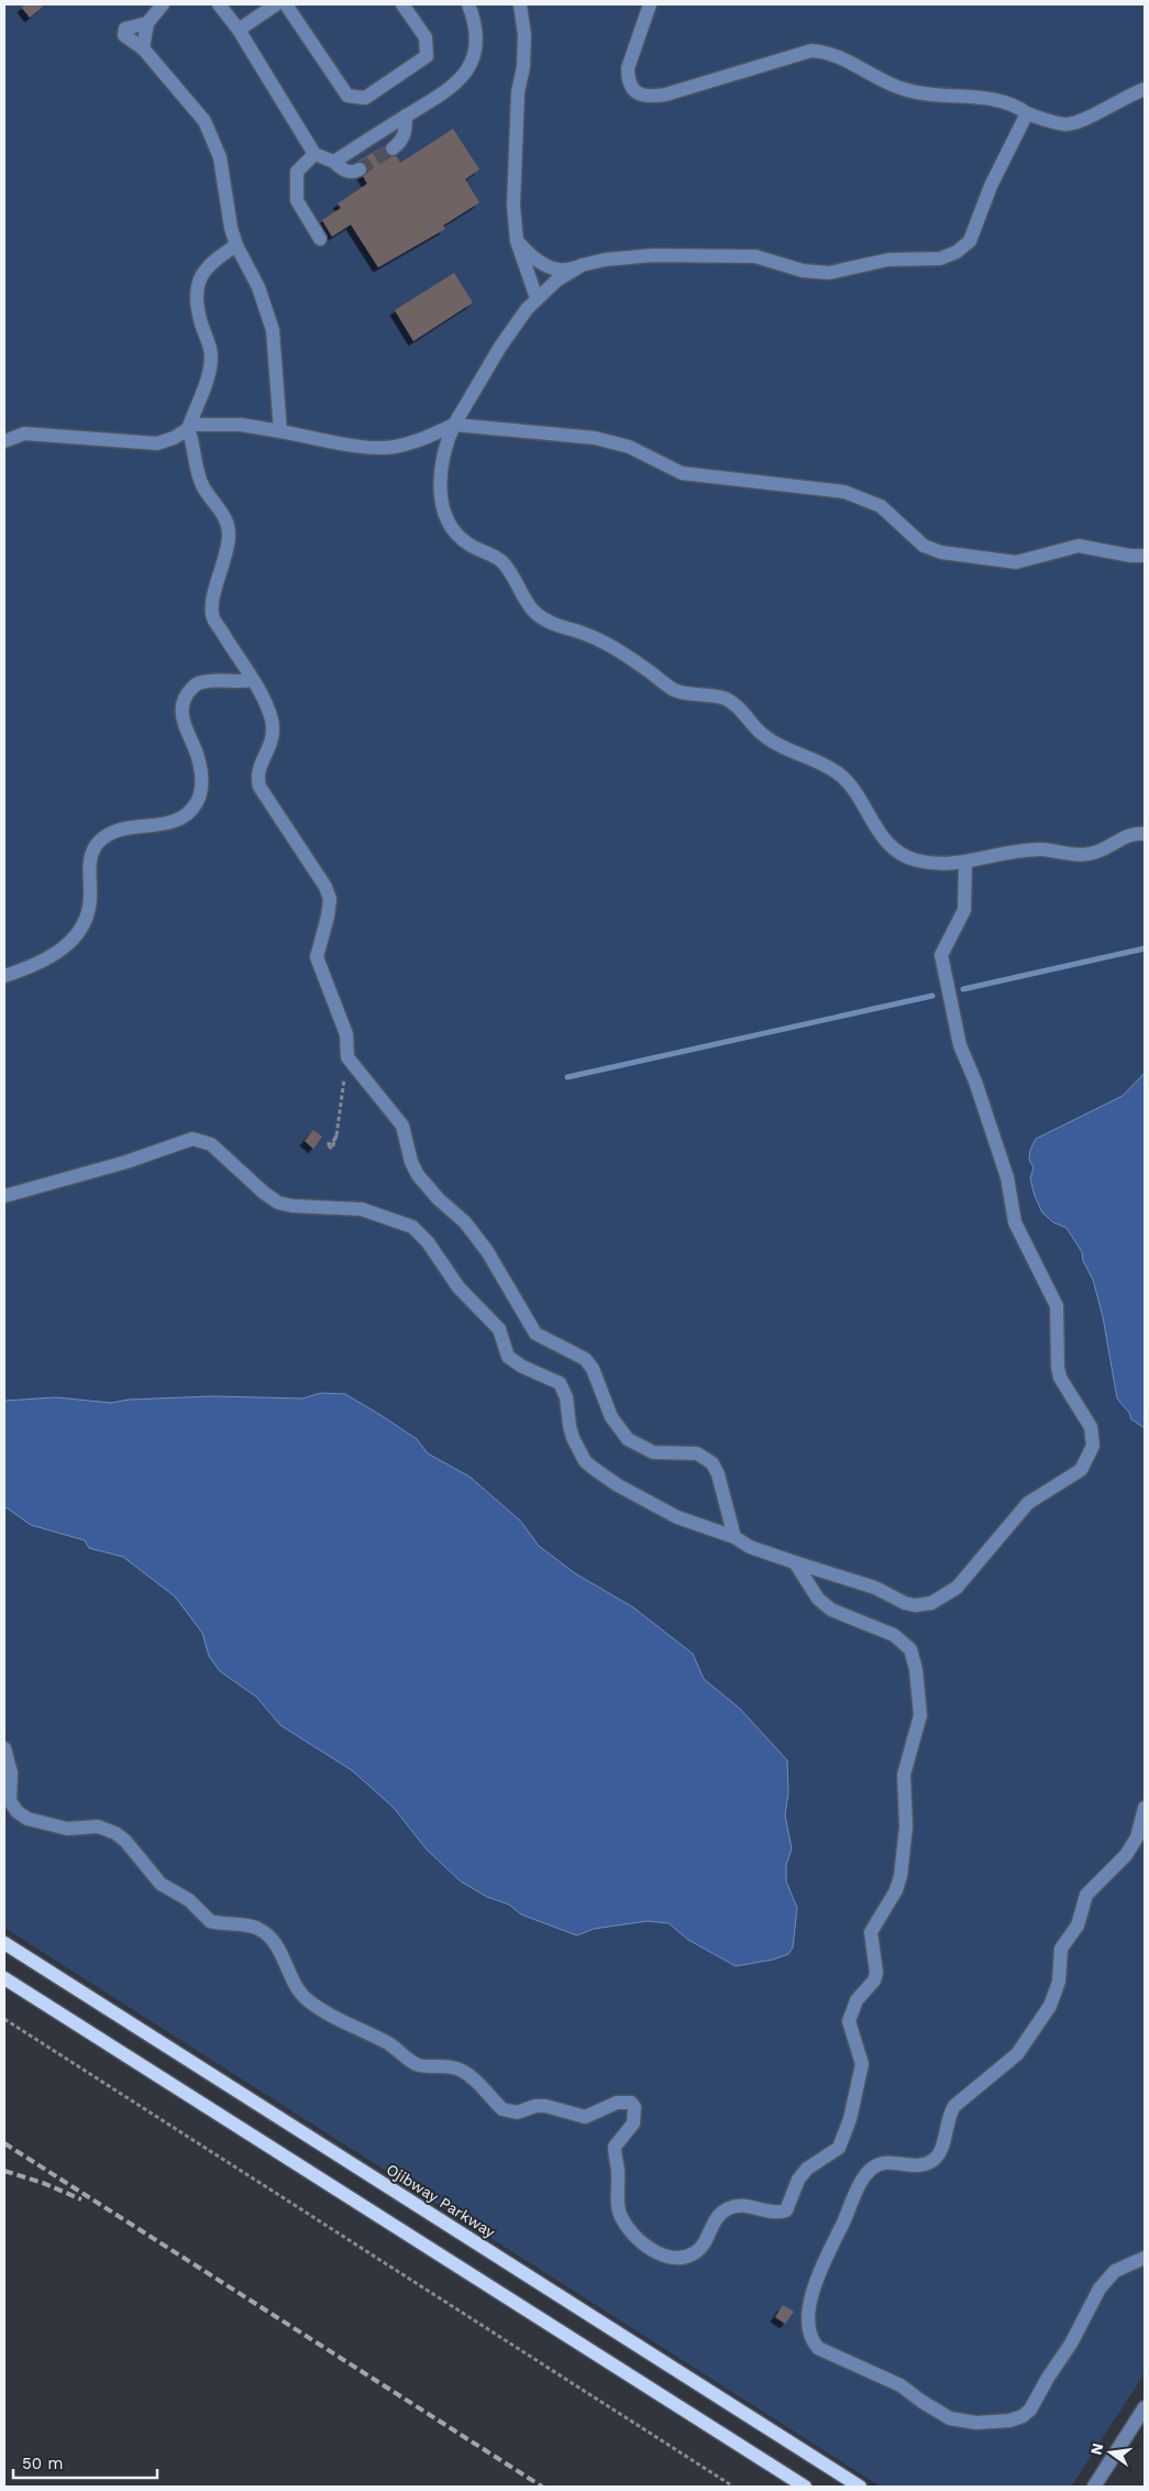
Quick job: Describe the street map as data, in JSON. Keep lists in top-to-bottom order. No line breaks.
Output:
{"streets":{"main road":["Ojibway Parkway"]},"scale_bar":"50 m","north":"left"}
